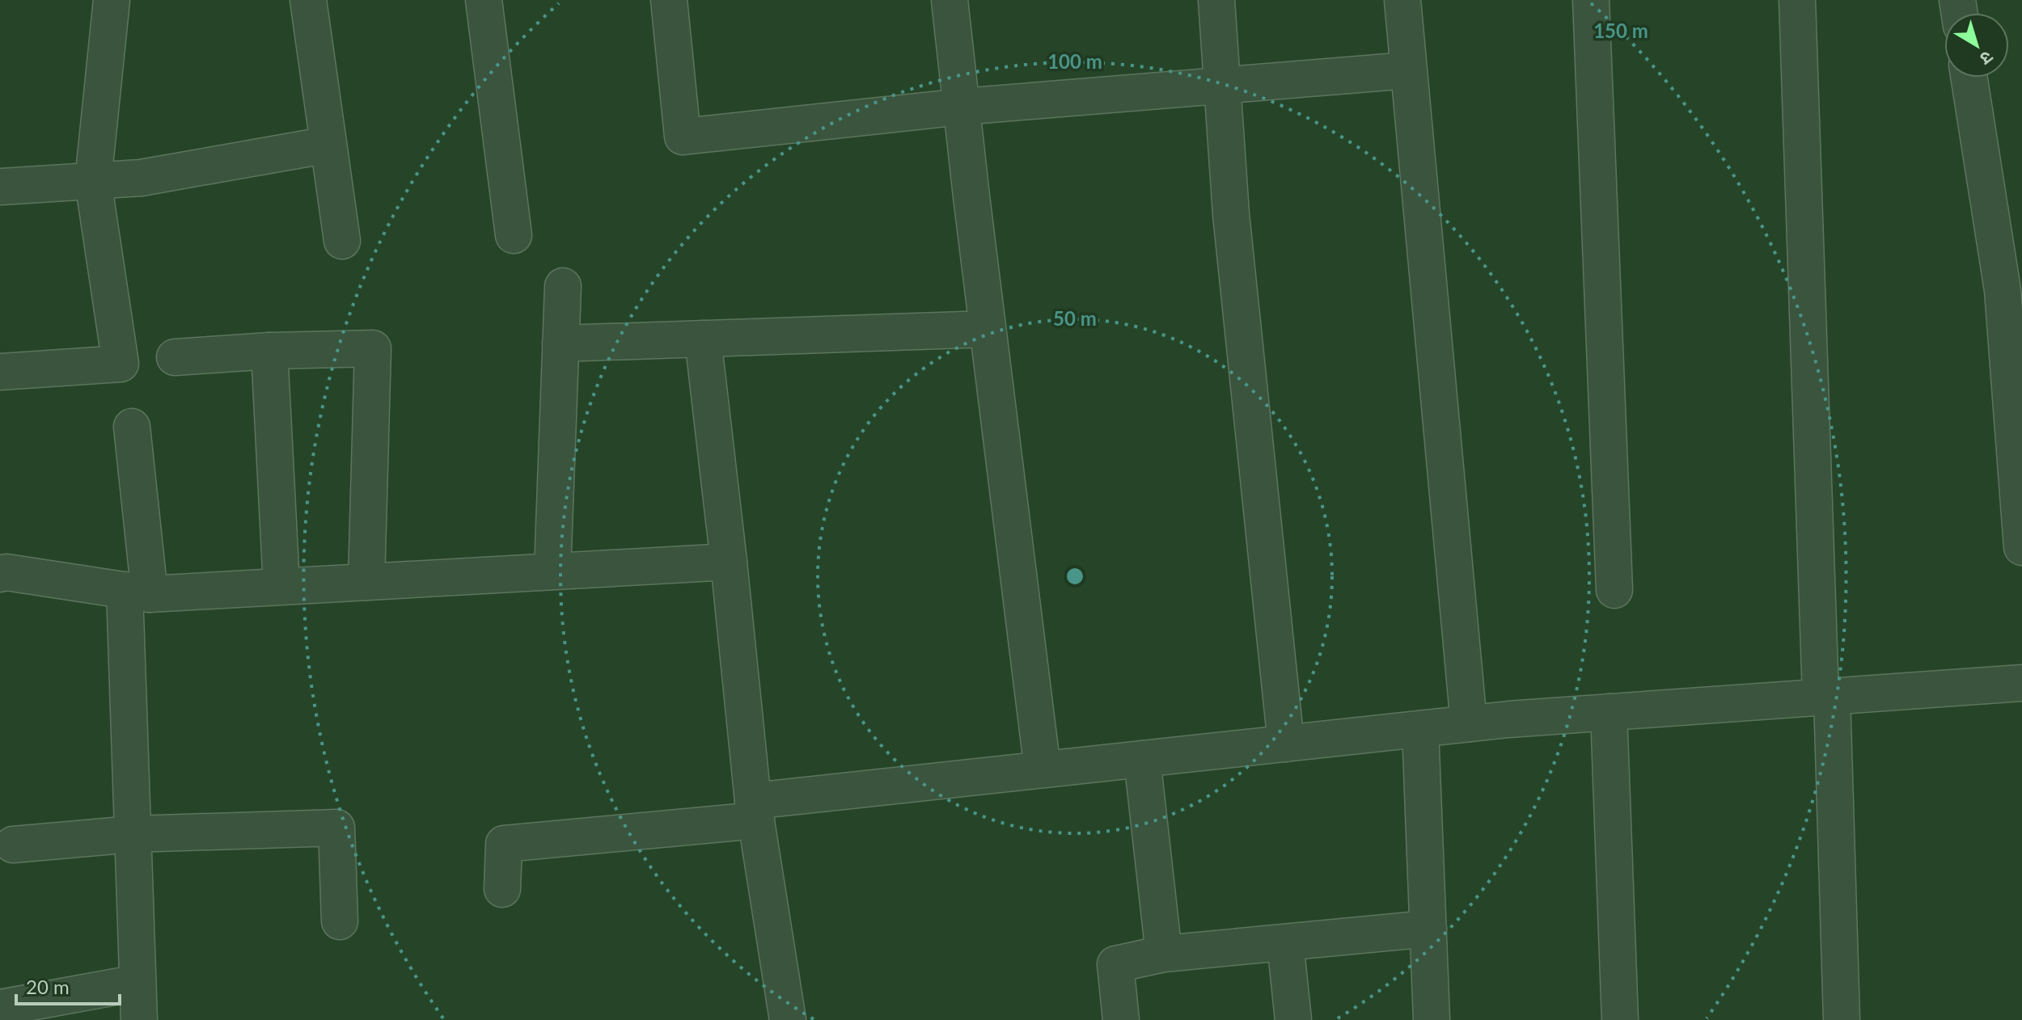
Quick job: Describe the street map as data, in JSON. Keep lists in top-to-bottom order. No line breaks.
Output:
{"scale_bar":"20 m","north":"bottom right","rings":["150 m","100 m","50 m"]}
